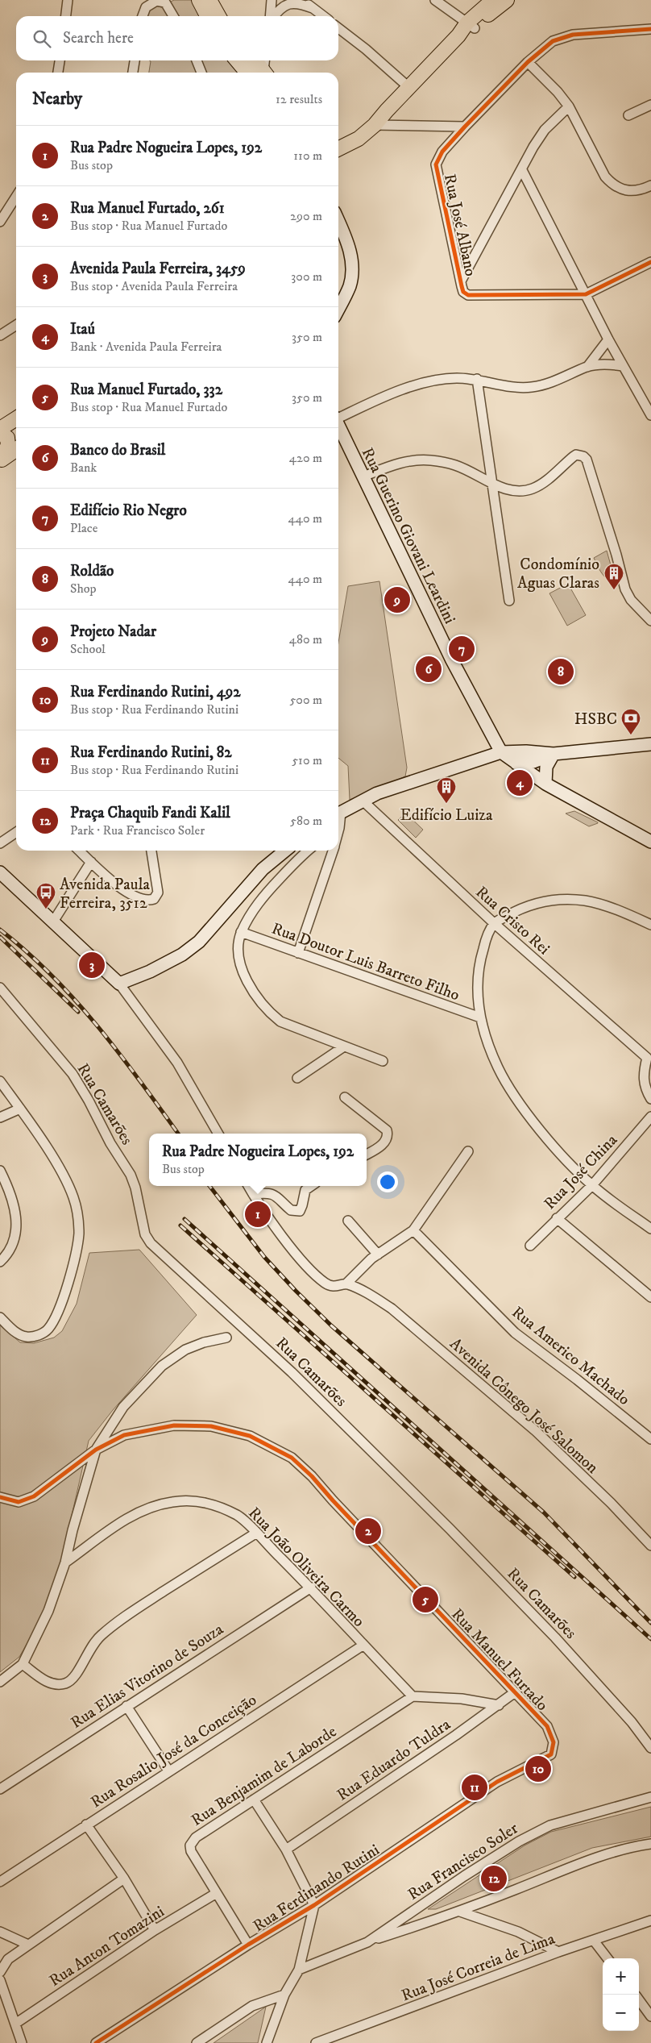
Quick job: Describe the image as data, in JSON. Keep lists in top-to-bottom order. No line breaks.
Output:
{"streets":{"main road":["Rua Guerino Giovani Leardini"],"street":["Rua José Albano","Rua Cristo Rei","Rua Doutor Luis Barreto Filho","Rua Camarões","Rua José China","Rua Americo Machado","Avenida Cônego José Salomon","Rua João Oliveira Carmo","Rua Manuel Furtado","Rua Elias Vitorino de Souza","Rua Rosalio José da Conceição","Rua Eduardo Tuldra","Rua Benjamim de Laborde","Rua Francisco Soler","Rua Ferdinando Rutini","Rua Anton Tomazini","Rua José Correia de Lima"]},"crossings":[["Rua João Oliveira Carmo","Rua Elias Vitorino de Souza"],["Rua João Oliveira Carmo","Rua Rosalio José da Conceição"],["Rua João Oliveira Carmo","Rua Benjamim de Laborde"],["Rua Manuel Furtado","Rua Eduardo Tuldra"],["Rua Manuel Furtado","Rua Ferdinando Rutini"],["Rua Benjamim de Laborde","Rua Ferdinando Rutini"],["Rua Benjamim de Laborde","Rua Anton Tomazini"]],"places":{"building":["Condomínio Aguas Claras","Edifício Luiza"],"bank":["HSBC"],"bus stop":["Avenida Paula Ferreira, 3512"]},"page":{"search":"Search here","heading":["Nearby","12 results"],"list":[{"mark":"1","name":"Rua Padre Nogueira Lopes, 192","note":"Bus stop","value":"110 m"},{"mark":"2","name":"Rua Manuel Furtado, 261","note":"Bus stop · Rua Manuel Furtado","value":"290 m"},{"mark":"3","name":"Avenida Paula Ferreira, 3459","note":"Bus stop · Avenida Paula Ferreira","value":"300 m"},{"mark":"4","name":"Itaú","note":"Bank · Avenida Paula Ferreira","value":"350 m"},{"mark":"5","name":"Rua Manuel Furtado, 332","note":"Bus stop · Rua Manuel Furtado","value":"350 m"},{"mark":"6","name":"Banco do Brasil","note":"Bank","value":"420 m"},{"mark":"7","name":"Edifício Rio Negro","note":"Place","value":"440 m"},{"mark":"8","name":"Roldão","note":"Shop","value":"440 m"},{"mark":"9","name":"Projeto Nadar","note":"School","value":"480 m"},{"mark":"10","name":"Rua Ferdinando Rutini, 492","note":"Bus stop · Rua Ferdinando Rutini","value":"500 m"},{"mark":"11","name":"Rua Ferdinando Rutini, 82","note":"Bus stop · Rua Ferdinando Rutini","value":"510 m"},{"mark":"12","name":"Praça Chaquib Fandi Kalil","note":"Park · Rua Francisco Soler","value":"580 m"}],"pins":["9","7","6","8","4","3","1","2","5","10","11","12"],"popup":["Rua Padre Nogueira Lopes, 192","Bus stop"],"map_buttons":["+","−"]}}
